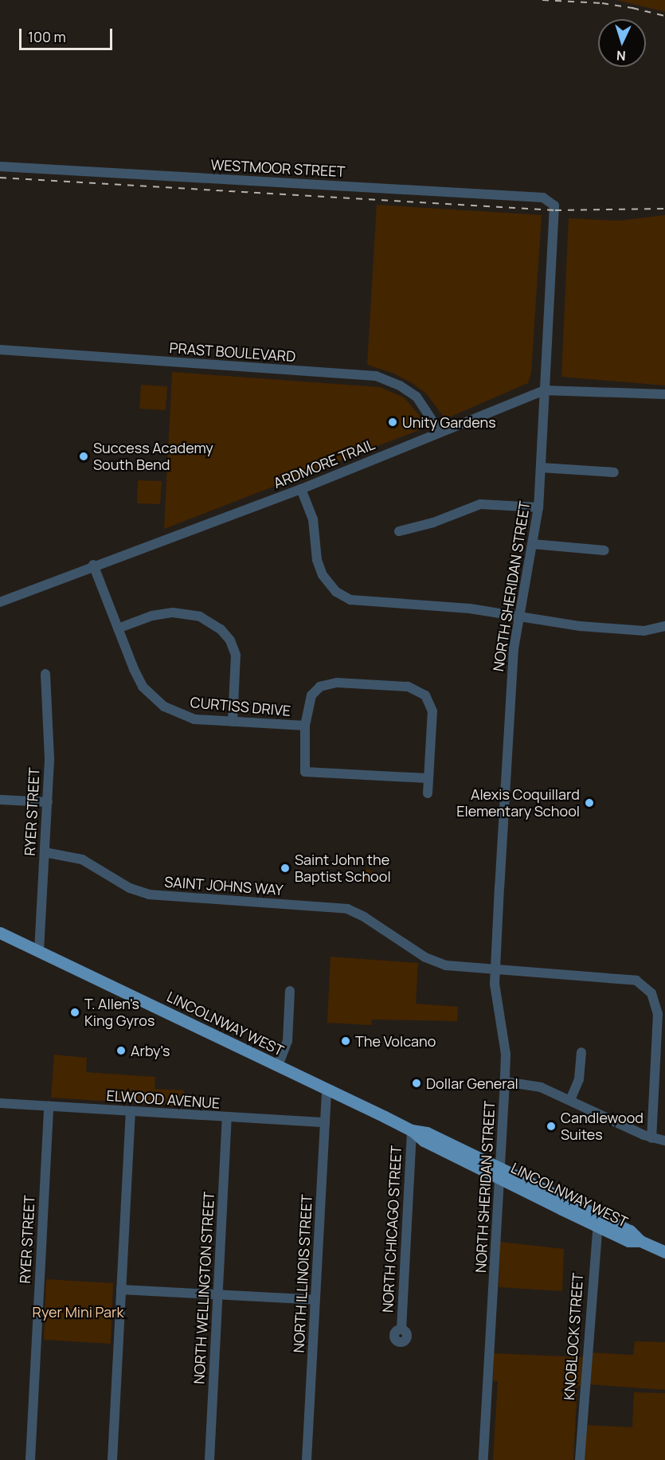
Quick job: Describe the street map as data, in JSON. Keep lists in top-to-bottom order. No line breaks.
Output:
{"streets":{"main road":["LINCOLNWAY WEST"],"street":["WESTMOOR STREET","PRAST BOULEVARD","ARDMORE TRAIL","NORTH SHERIDAN STREET","CURTISS DRIVE","RYER STREET","SAINT JOHNS WAY","ELWOOD AVENUE","NORTH CHICAGO STREET","NORTH ILLINOIS STREET","NORTH WELLINGTON STREET","KNOBLOCK STREET"]},"crossings":[["WESTMOOR STREET","NORTH SHERIDAN STREET"],["PRAST BOULEVARD","ARDMORE TRAIL"],["ARDMORE TRAIL","NORTH SHERIDAN STREET"],["ARDMORE TRAIL","CURTISS DRIVE"],["NORTH SHERIDAN STREET","SAINT JOHNS WAY"],["NORTH SHERIDAN STREET","LINCOLNWAY WEST"],["RYER STREET","SAINT JOHNS WAY"],["RYER STREET","LINCOLNWAY WEST"],["RYER STREET","ELWOOD AVENUE"],["LINCOLNWAY WEST","NORTH CHICAGO STREET"],["LINCOLNWAY WEST","NORTH ILLINOIS STREET"],["LINCOLNWAY WEST","KNOBLOCK STREET"],["ELWOOD AVENUE","NORTH ILLINOIS STREET"],["ELWOOD AVENUE","NORTH WELLINGTON STREET"]],"parks":["Ryer Mini Park"],"places":["Unity Gardens","Success Academy South Bend","Alexis Coquillard Elementary School","Saint John the Baptist School","T. Allen's King Gyros","The Volcano","Arby's","Dollar General","Candlewood Suites"],"scale_bar":"100 m","north":"bottom"}
